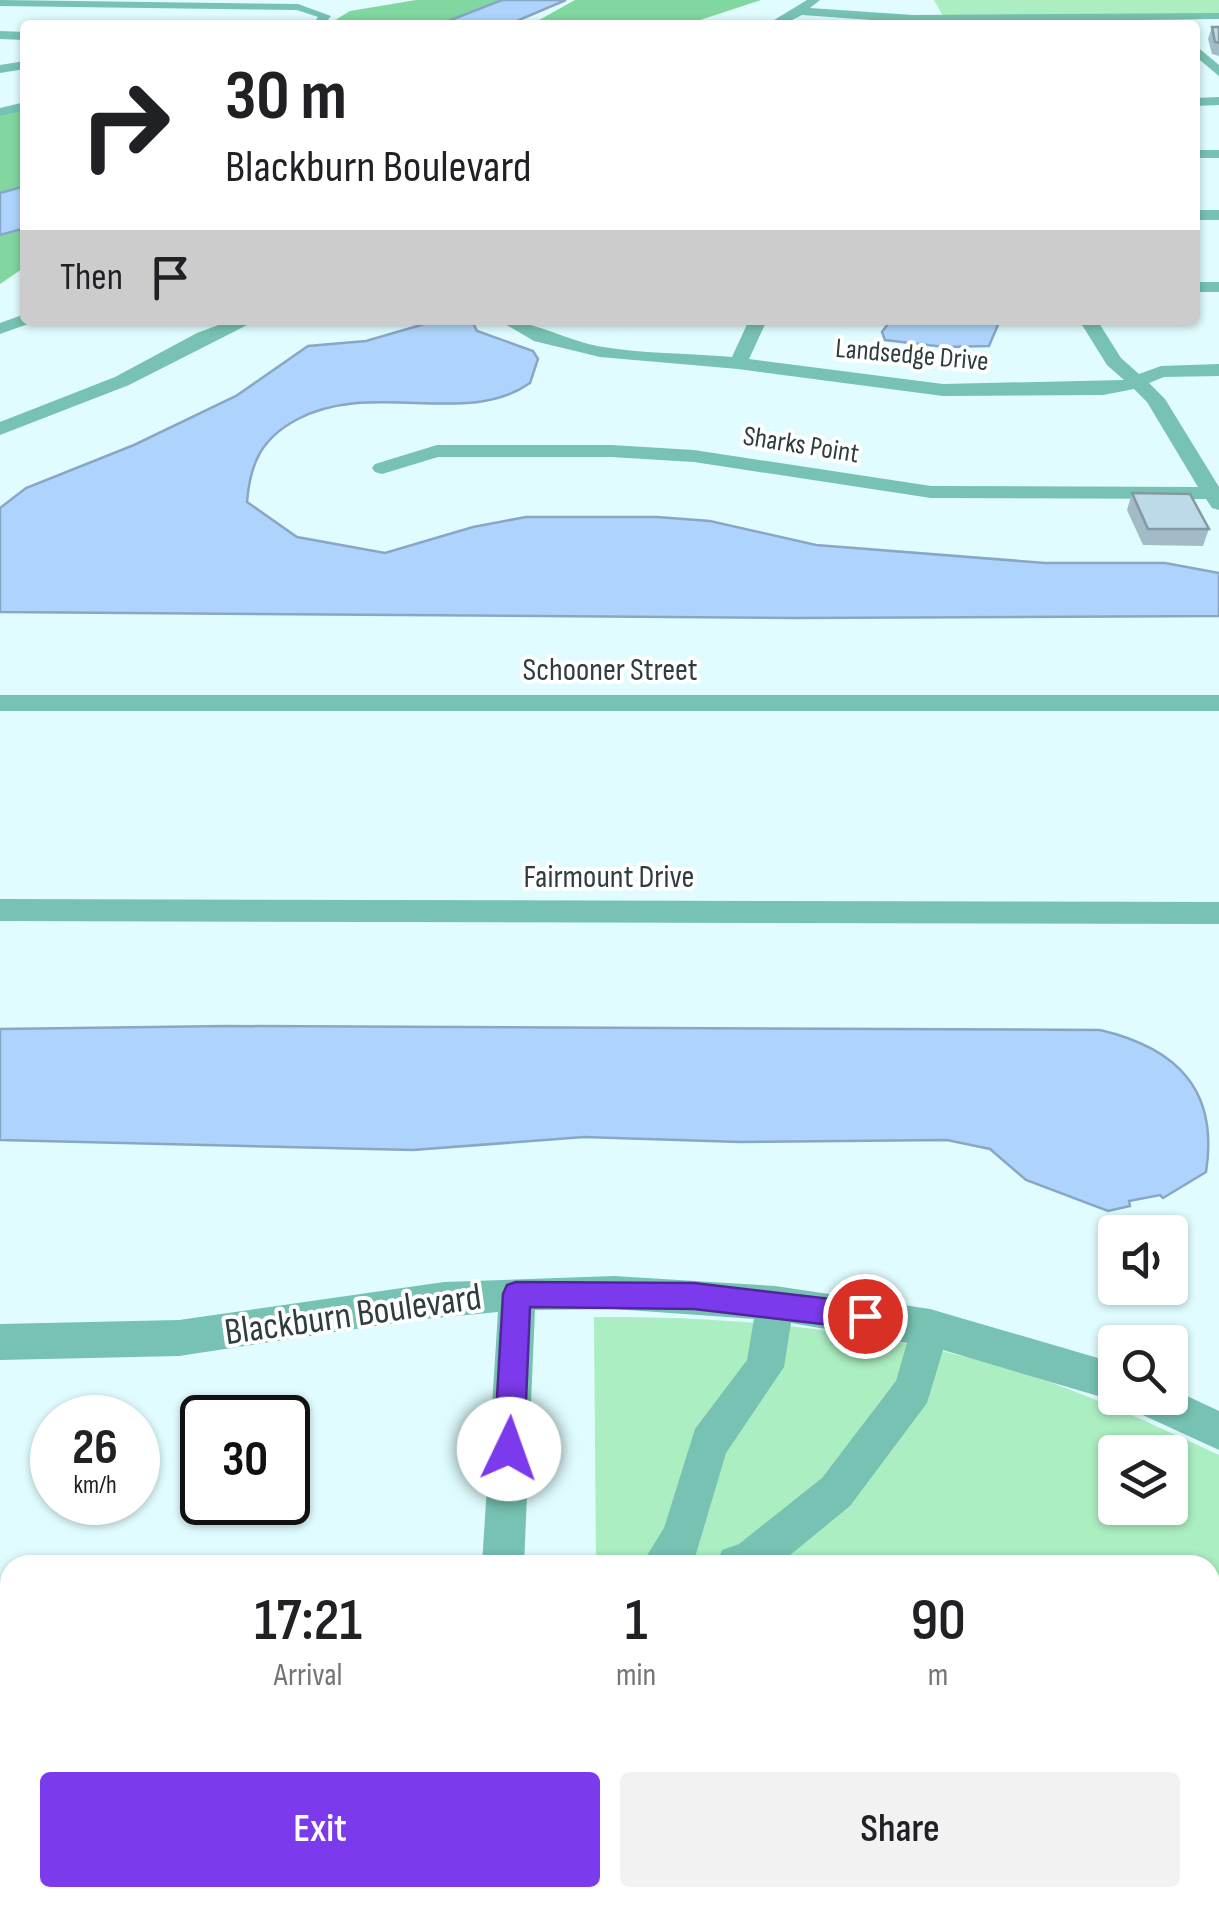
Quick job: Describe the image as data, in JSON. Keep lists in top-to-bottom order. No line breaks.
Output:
{"streets":{"street":["Landsedge Drive","Sharks Point","Schooner Street","Fairmount Drive","Blackburn Boulevard"]},"page":{"turn":["30 m","Blackburn Boulevard"],"then":"Then","speed":"26 km/h","limit":"30","eta":["17:21","Arrival","1","min","90","m"],"buttons":["Exit","Share"]}}
